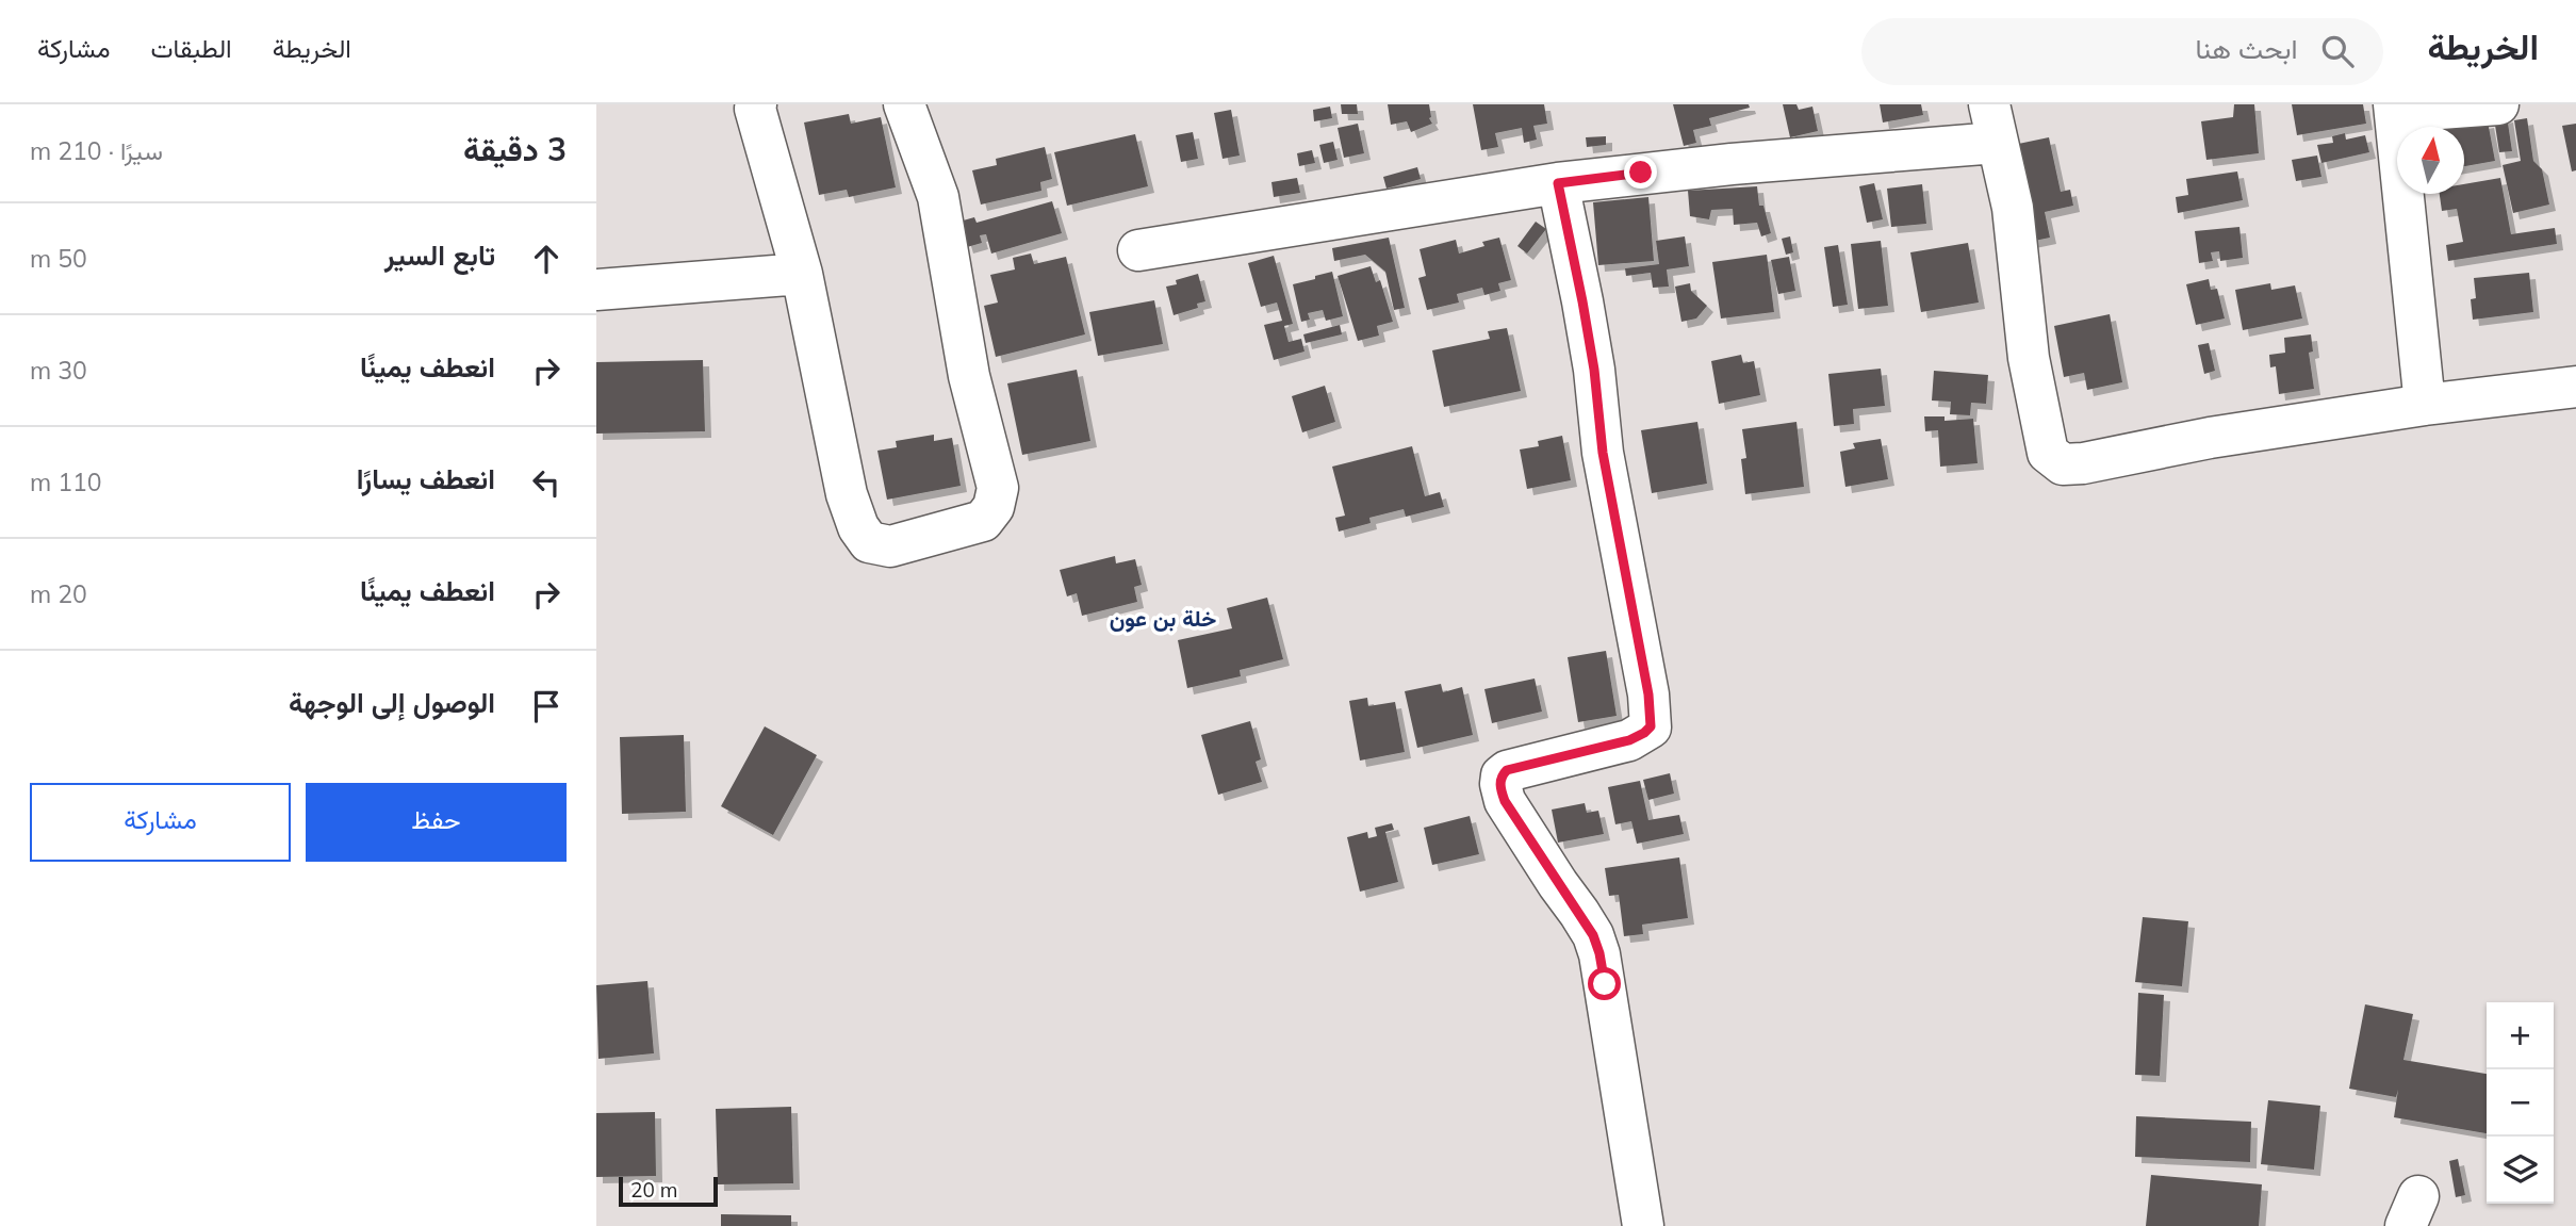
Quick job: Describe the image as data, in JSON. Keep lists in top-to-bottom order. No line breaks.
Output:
{"districts":["خلة بن عون"],"scale_bar":"20 m","north":"top","page":{"header":"الخريطة","search":"ابحث هنا","nav":["الخريطة","الطبقات","مشاركة"],"heading":["3 دقيقة","سيرًا · 210 m"],"list":[["تابع السير","50 m"],["انعطف يمينًا","30 m"],["انعطف يسارًا","110 m"],["انعطف يمينًا","20 m"],"الوصول إلى الوجهة"],"buttons":["حفظ","مشاركة"],"map_buttons":["+","−"],"scale":"20 m"}}
